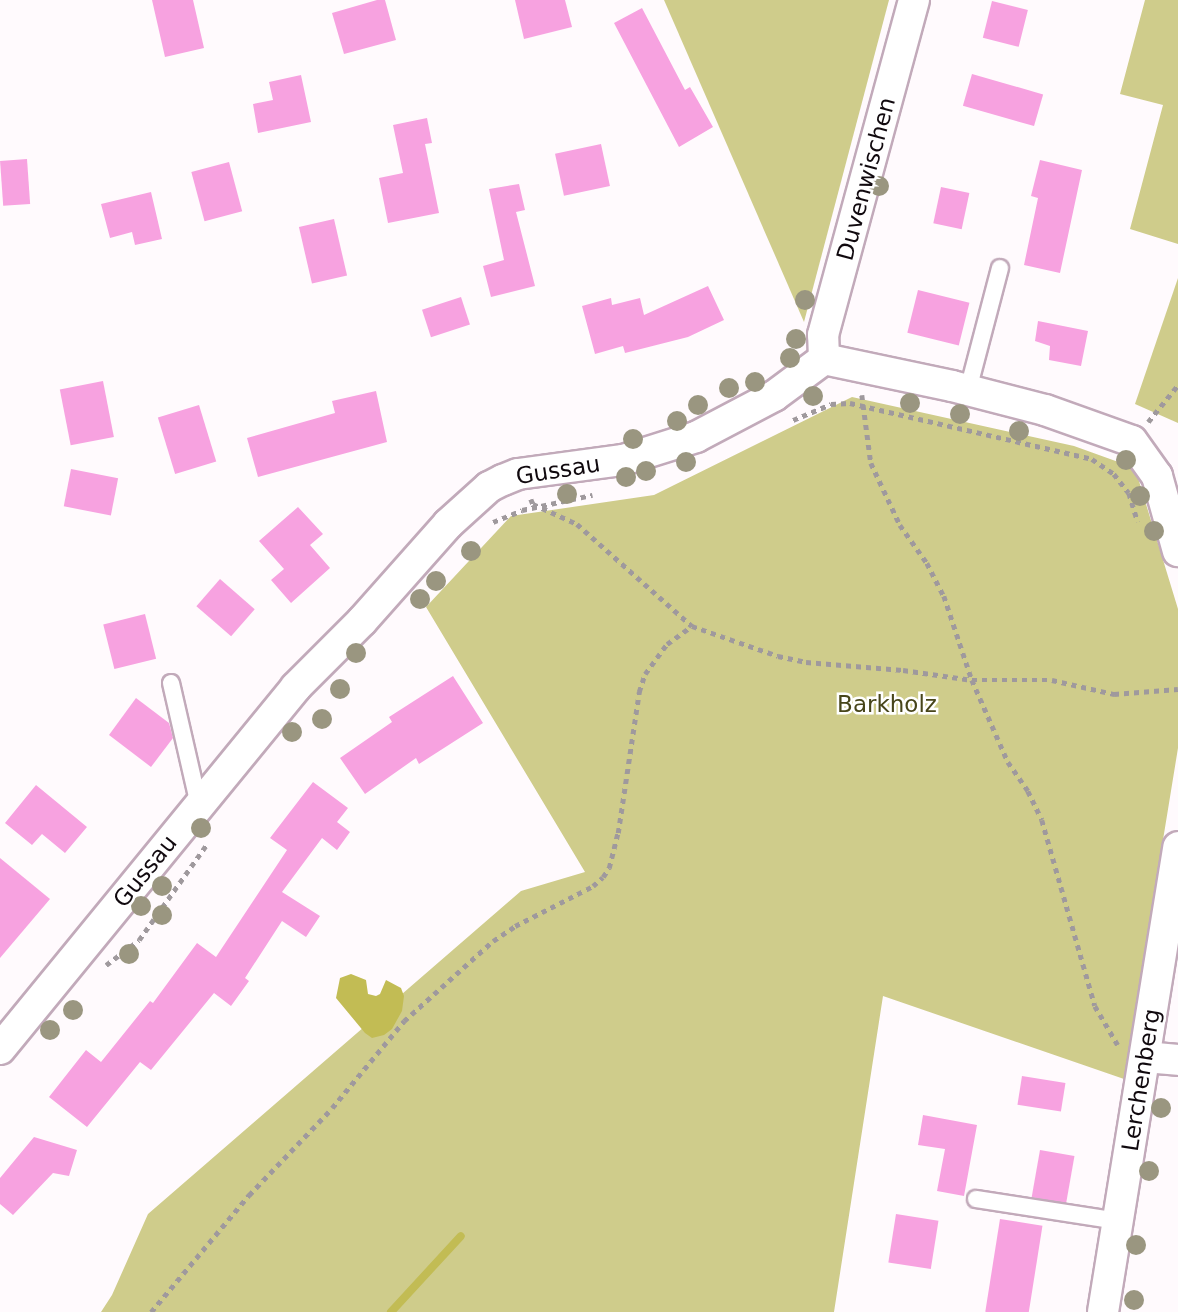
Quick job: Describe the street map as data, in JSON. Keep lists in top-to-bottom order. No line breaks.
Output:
{"streets":{"street":["Duvenwischen","Gussau","Lerchenberg"]},"crossings":[["Duvenwischen","Gussau"]],"parks":["Barkholz"]}
